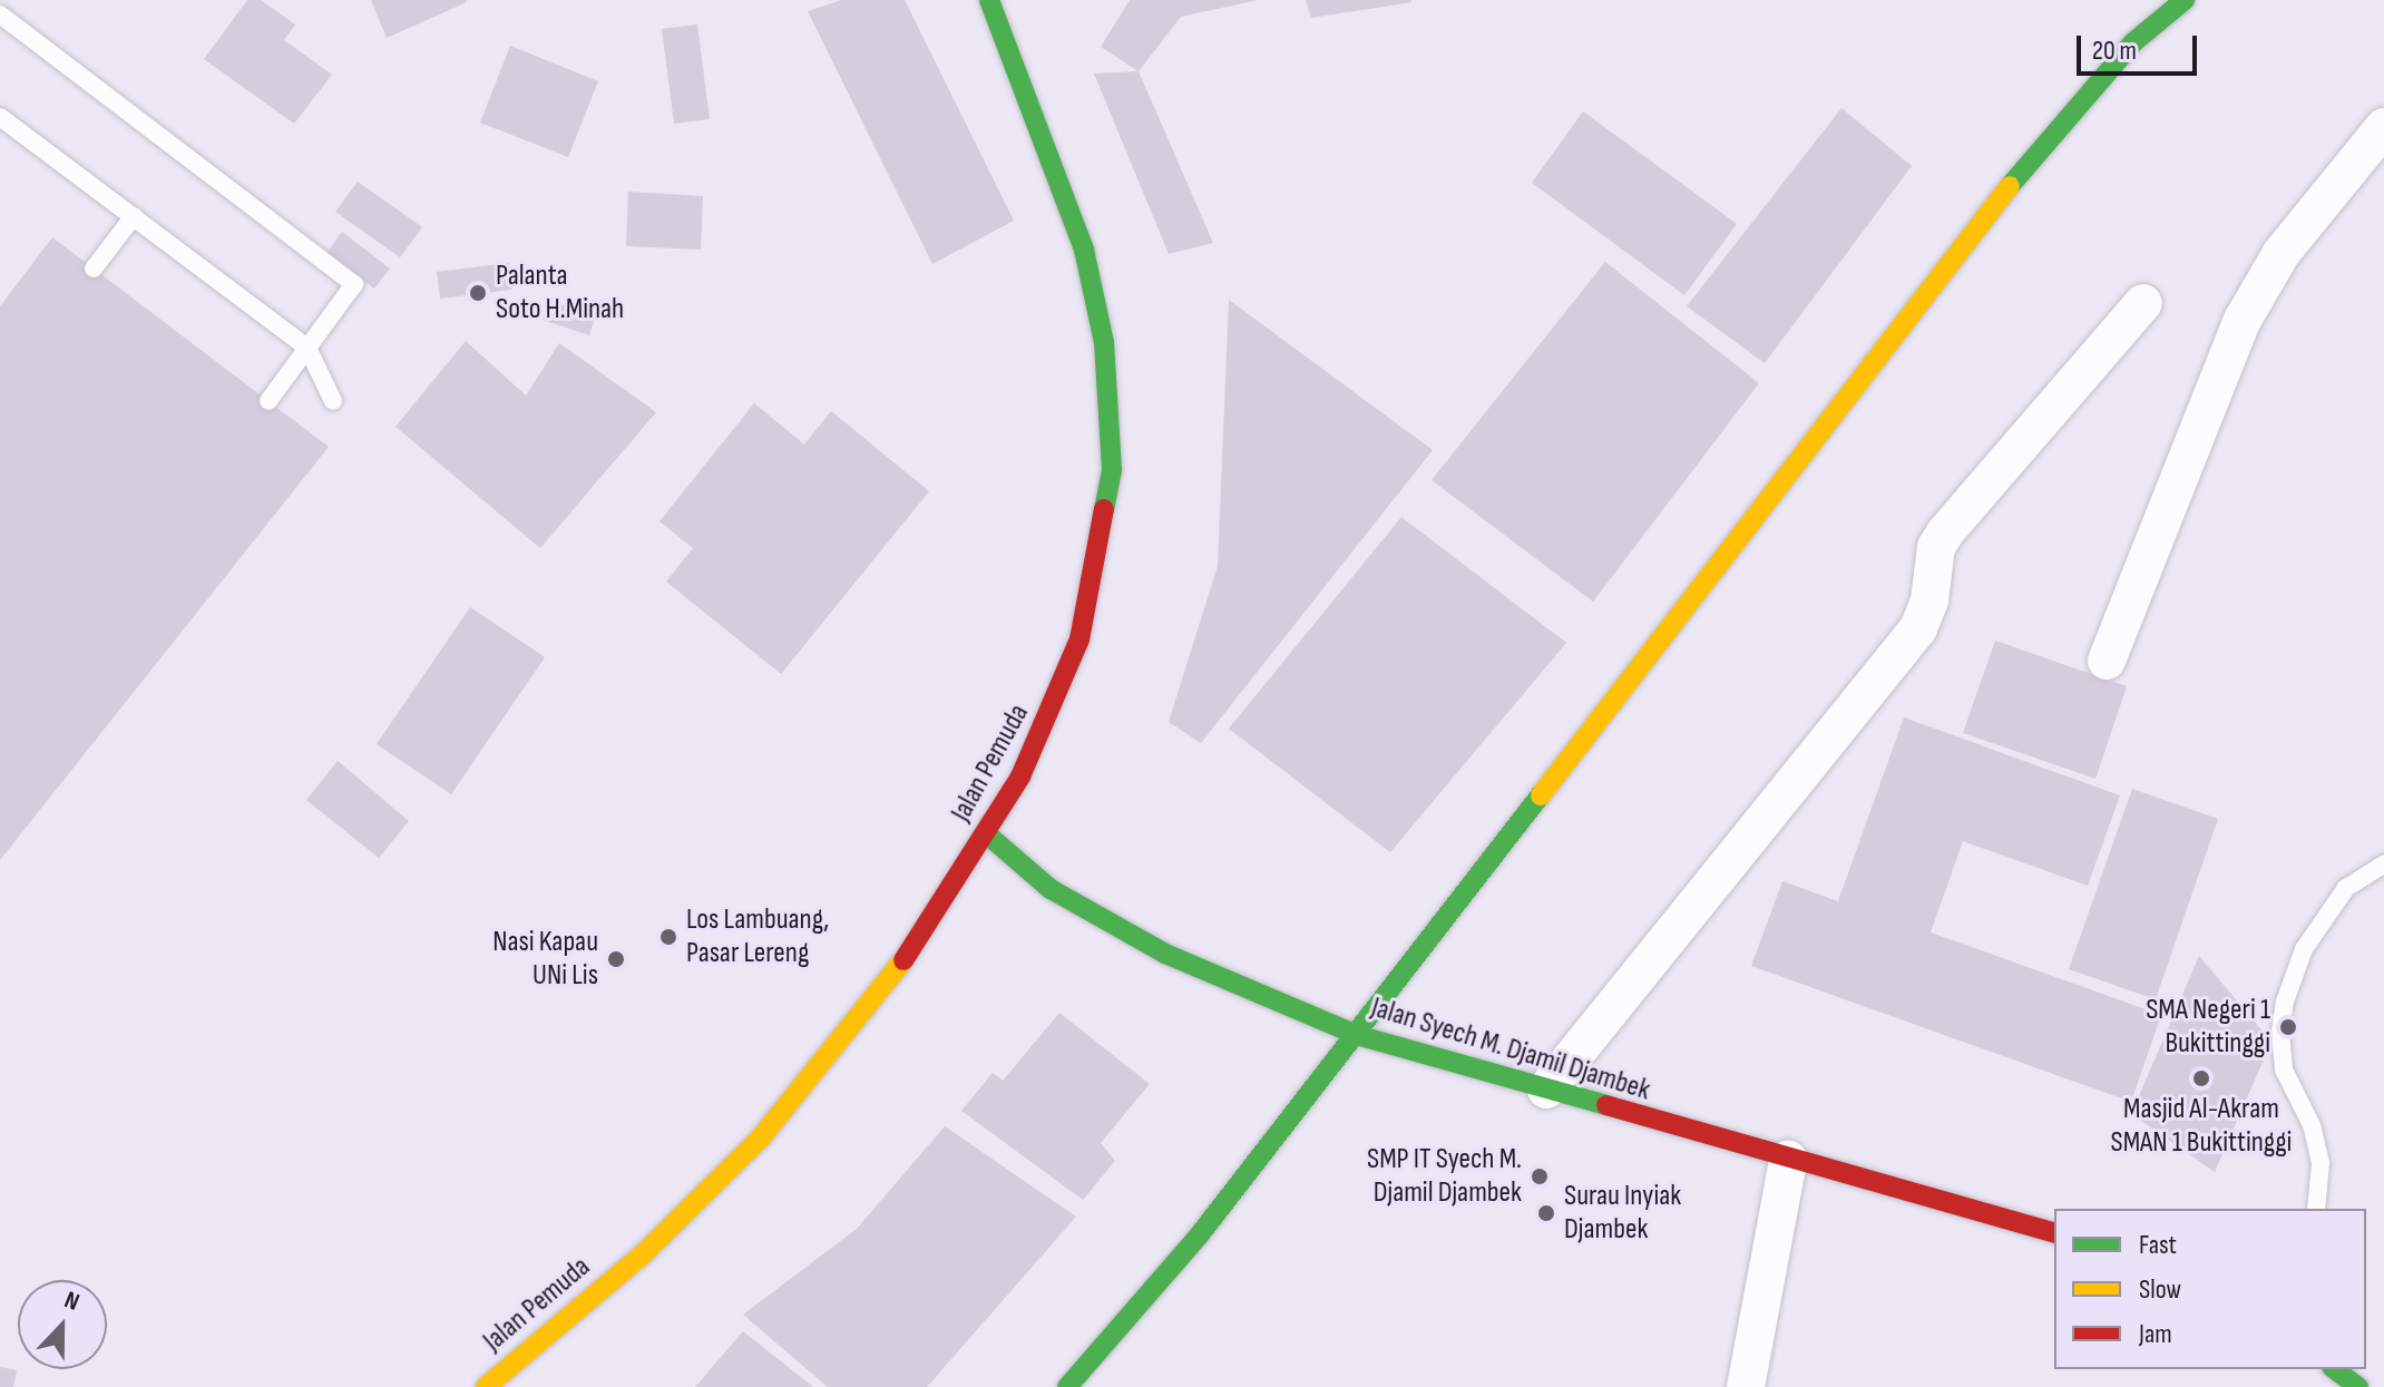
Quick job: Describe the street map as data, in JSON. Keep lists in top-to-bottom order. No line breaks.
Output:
{"streets":{"street":["Jalan Pemuda","Jalan Syech M. Djamil Djambek"]},"crossings":[["Jalan Pemuda","Jalan Syech M. Djamil Djambek"]],"places":["Palanta Soto H.Minah","Los Lambuang, Pasar Lereng","Nasi Kapau UNi Lis","SMA Negeri 1 Bukittinggi","Masjid Al-Akram SMAN 1 Bukittinggi","SMP IT Syech M. Djamil Djambek","Surau Inyiak Djambek"],"legend":["Fast","Slow","Jam"],"scale_bar":"20 m","north":"top"}
